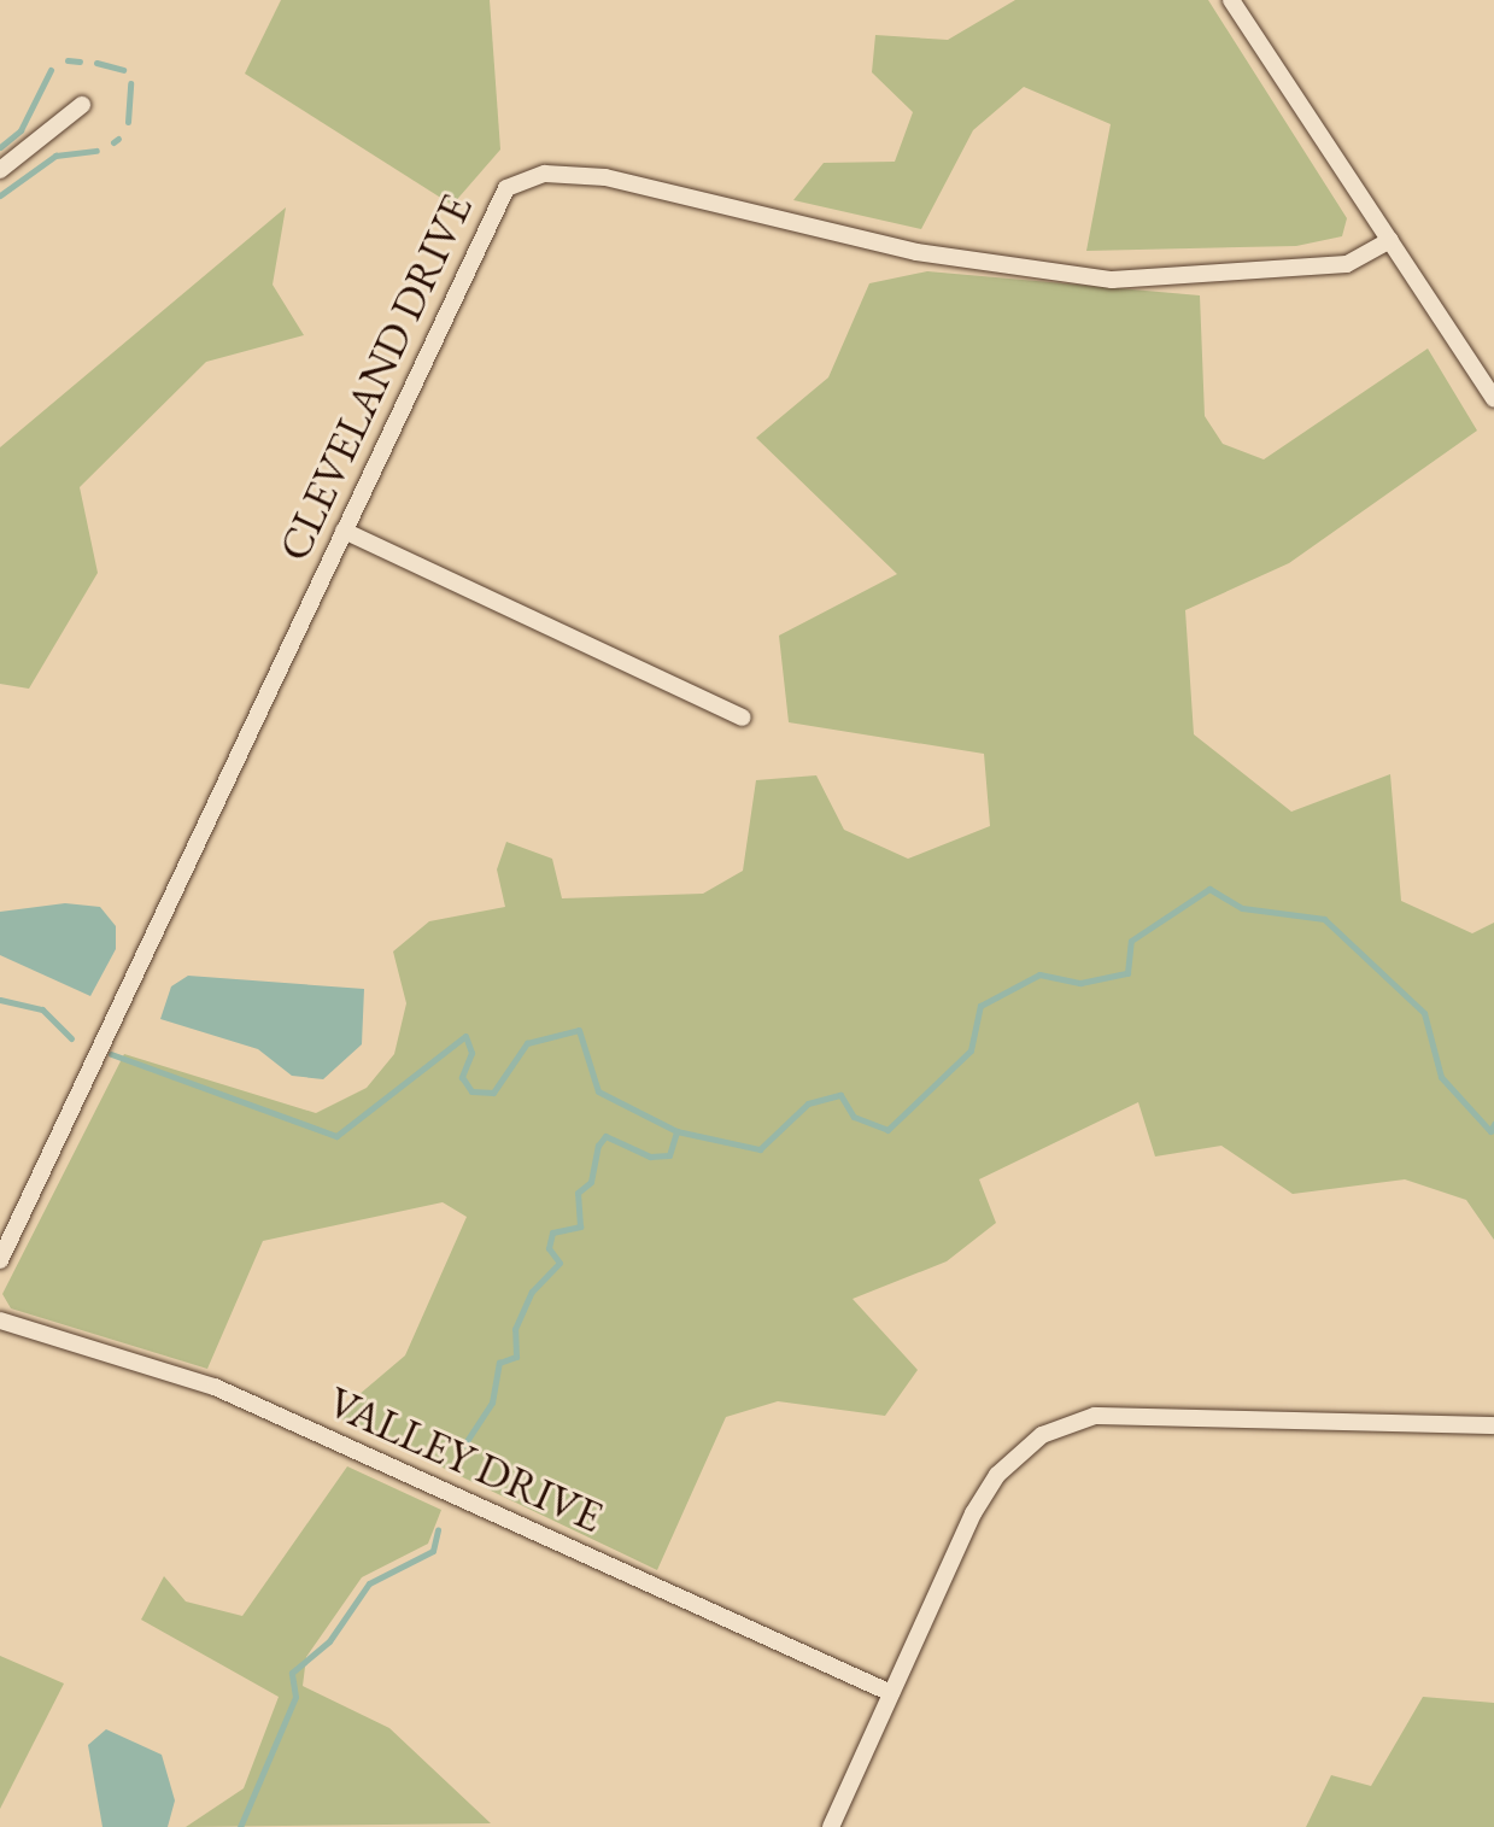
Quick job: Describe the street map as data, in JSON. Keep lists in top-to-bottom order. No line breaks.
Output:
{"streets":{"street":["CLEVELAND DRIVE","VALLEY DRIVE"]}}
